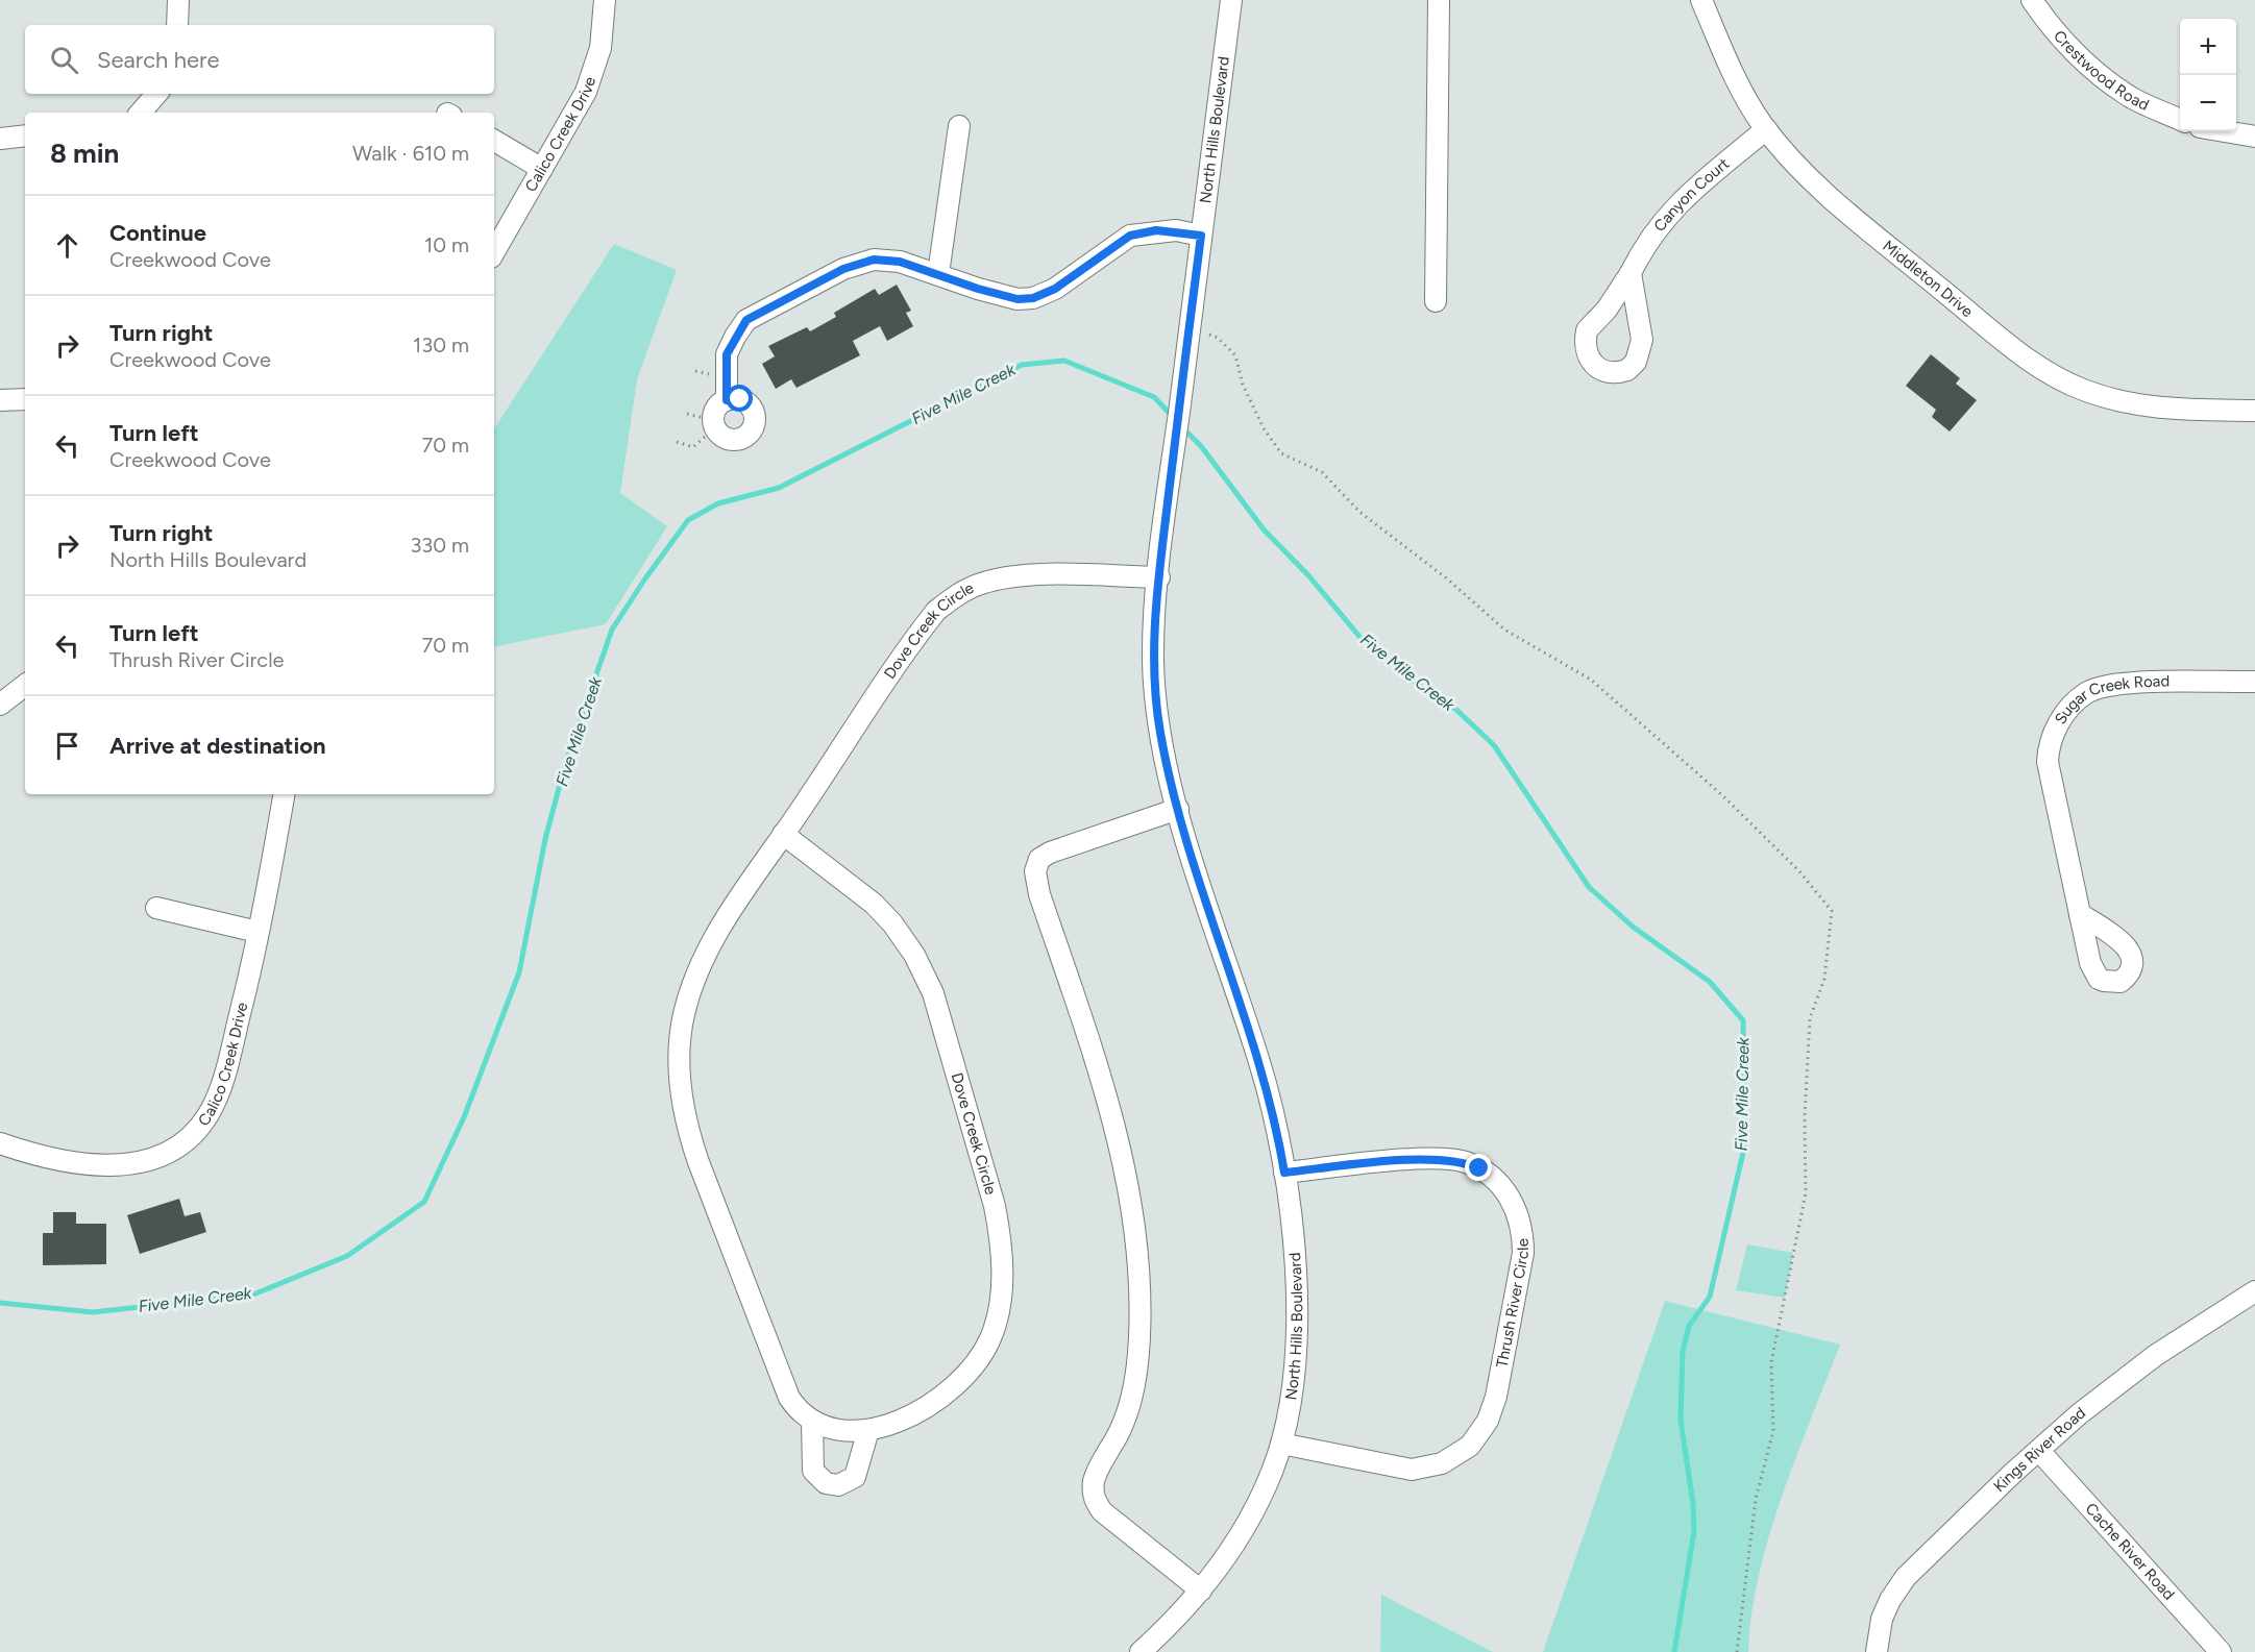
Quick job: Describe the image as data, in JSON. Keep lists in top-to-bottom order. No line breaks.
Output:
{"streets":{"street":["Crestwood Road","North Hills Boulevard","Calico Creek Drive","Canyon Court","Middleton Drive","Dove Creek Circle","Sugar Creek Road","Thrush River Circle","Kings River Road","Cache River Road"]},"crossings":[["North Hills Boulevard","Dove Creek Circle"],["North Hills Boulevard","Thrush River Circle"],["Canyon Court","Middleton Drive"],["Kings River Road","Cache River Road"]],"water":["Five Mile Creek"],"page":{"map_buttons":["+","−"],"search":"Search here","heading":["8 min","Walk · 610 m"],"list":[["Continue","Creekwood Cove","10 m"],["Turn right","Creekwood Cove","130 m"],["Turn left","Creekwood Cove","70 m"],["Turn right","North Hills Boulevard","330 m"],["Turn left","Thrush River Circle","70 m"],"Arrive at destination"]}}
